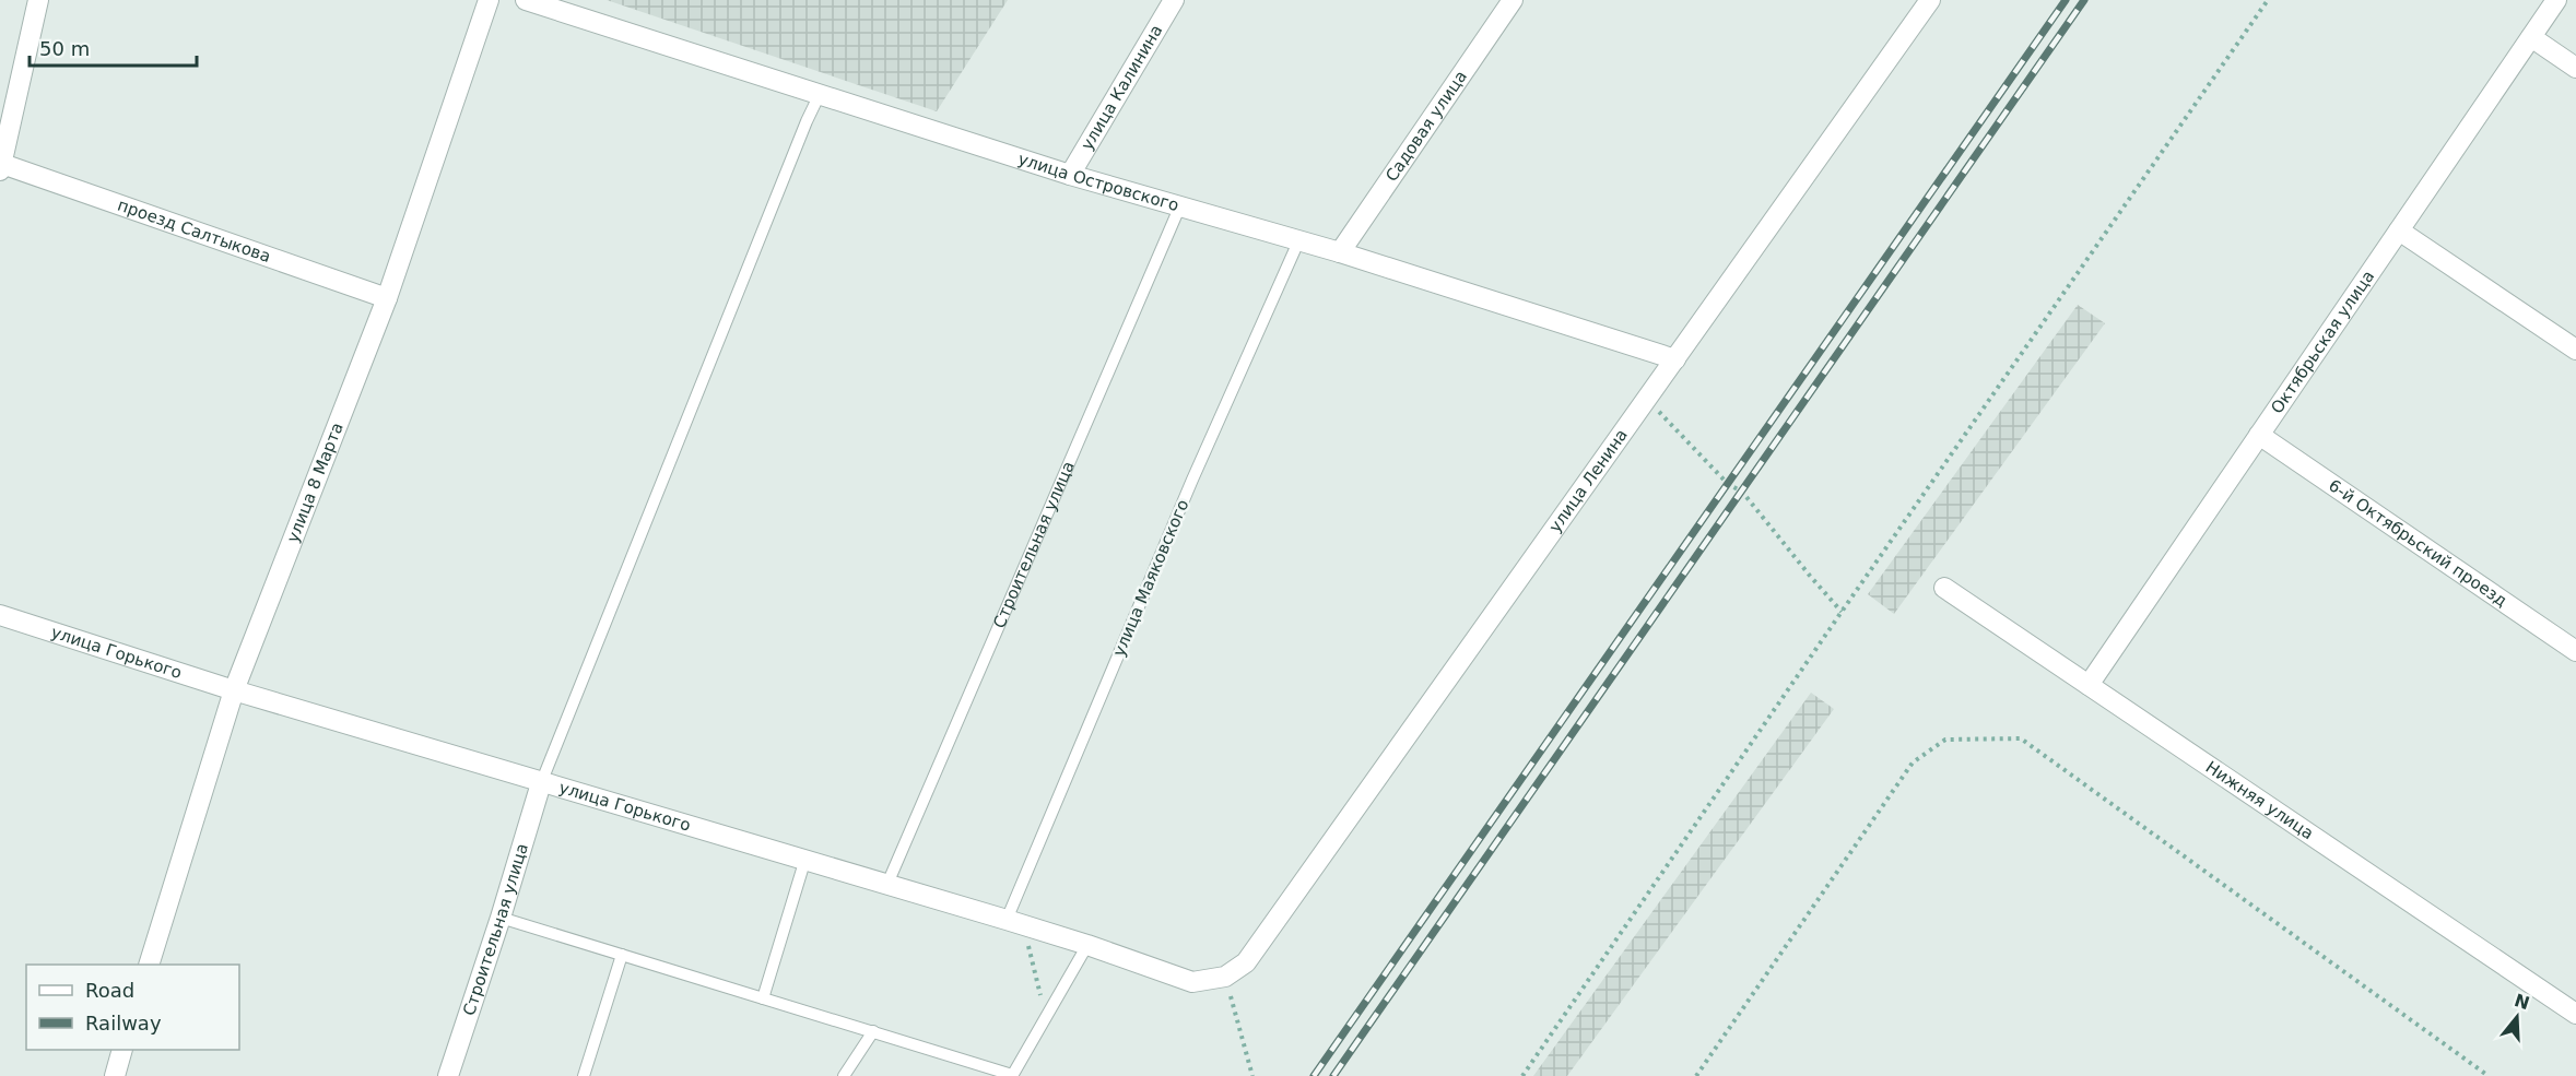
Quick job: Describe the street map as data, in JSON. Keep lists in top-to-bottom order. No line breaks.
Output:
{"streets":{"street":["улица Калинина","Садовая улица","улица Островского","проезд Салтыкова","Октябрьская улица","улица 8 Марта","улица Ленина","6-й Октябрьский проезд","Строительная улица","улица Горького","Нижняя улица"],"lane":["улица Маяковского"]},"crossings":[["улица Калинина","улица Островского"],["Садовая улица","улица Островского"],["улица Островского","улица Ленина"],["улица Островского","Строительная улица"],["улица Островского","улица Маяковского"],["проезд Салтыкова","улица 8 Марта"],["Октябрьская улица","6-й Октябрьский проезд"],["Октябрьская улица","Нижняя улица"],["улица 8 Марта","улица Горького"],["улица Ленина","улица Горького"],["Строительная улица","улица Горького"],["улица Маяковского","улица Горького"]],"legend":["Road","Railway"],"scale_bar":"50 m","north":"top"}
